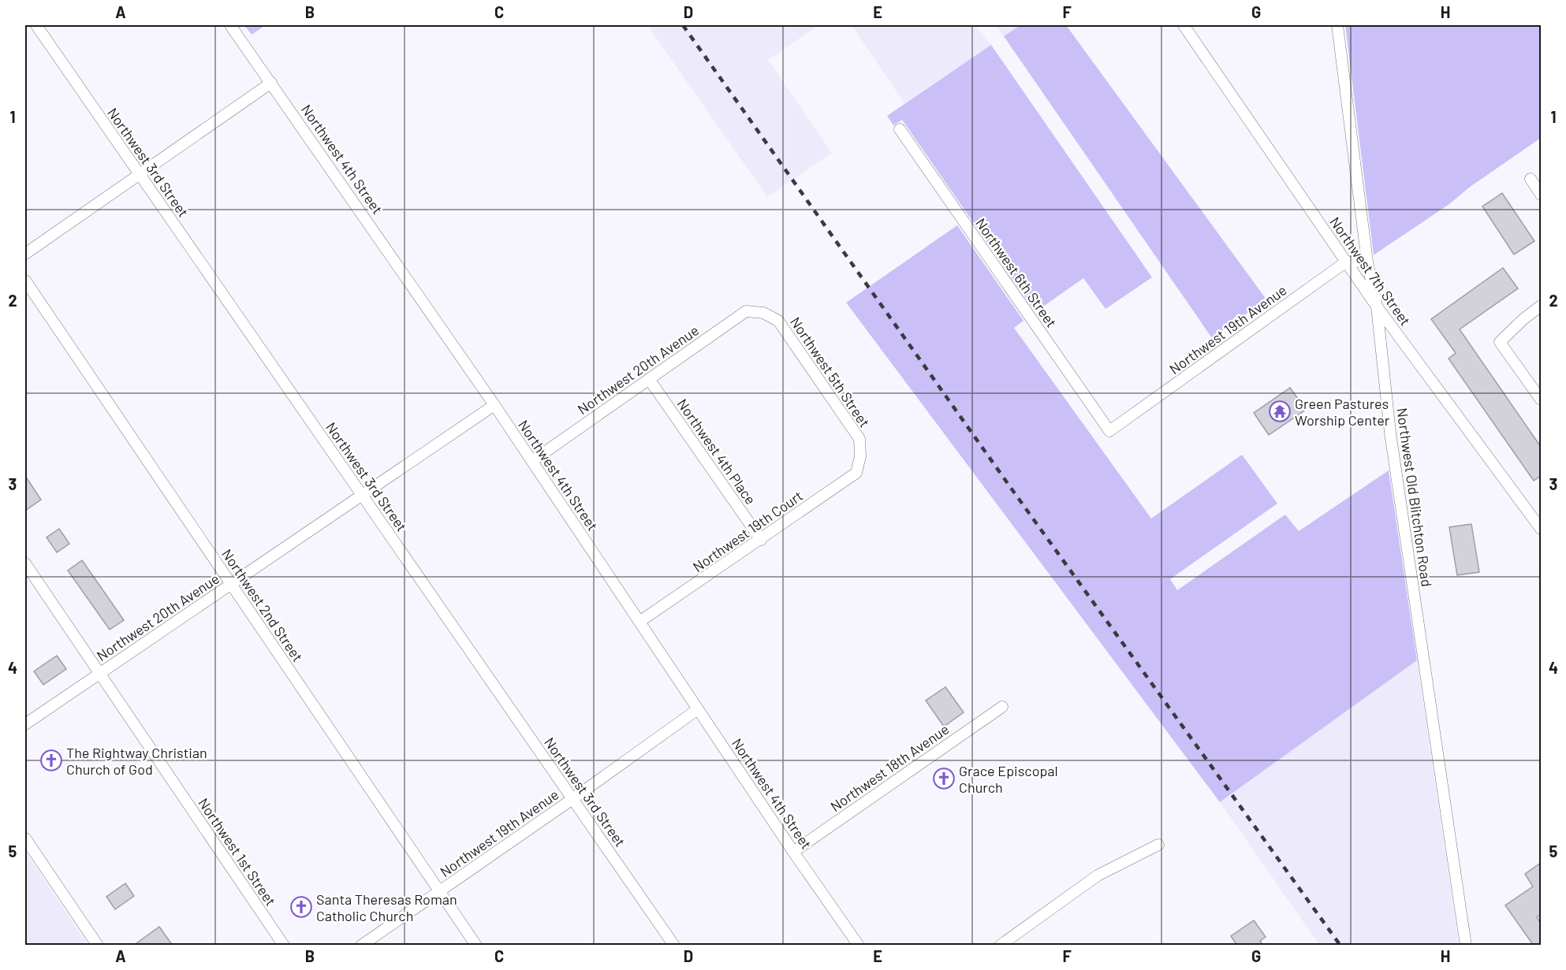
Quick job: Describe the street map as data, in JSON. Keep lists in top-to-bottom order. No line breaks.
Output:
{"streets":{"street":["Northwest 4th Street","Northwest 3rd Street","Northwest 7th Street","Northwest 6th Street","Northwest 19th Avenue","Northwest 20th Avenue","Northwest 5th Street","Northwest 4th Place","Northwest Old Blitchton Road","Northwest 19th Court","Northwest 2nd Street","Northwest 18th Avenue","Northwest 1st Street"]},"crossings":[["Northwest 4th Street","Northwest 19th Avenue"],["Northwest 4th Street","Northwest 20th Avenue"],["Northwest 4th Street","Northwest 19th Court"],["Northwest 4th Street","Northwest 18th Avenue"],["Northwest 3rd Street","Northwest 19th Avenue"],["Northwest 3rd Street","Northwest 20th Avenue"],["Northwest 7th Street","Northwest 19th Avenue"],["Northwest 7th Street","Northwest Old Blitchton Road"],["Northwest 6th Street","Northwest 19th Avenue"],["Northwest 19th Avenue","Northwest 2nd Street"],["Northwest 20th Avenue","Northwest 5th Street"],["Northwest 20th Avenue","Northwest 4th Place"],["Northwest 20th Avenue","Northwest 2nd Street"],["Northwest 20th Avenue","Northwest 1st Street"],["Northwest 5th Street","Northwest 19th Court"],["Northwest 4th Place","Northwest 19th Court"]],"places":{"temple":["Green Pastures Worship Center"],"church":["The Rightway Christian Church of God","Grace Episcopal Church","Santa Theresas Roman Catholic Church"]},"grid":{"columns":["A","B","C","D","E","F","G","H"],"rows":["1","2","3","4","5"]}}
